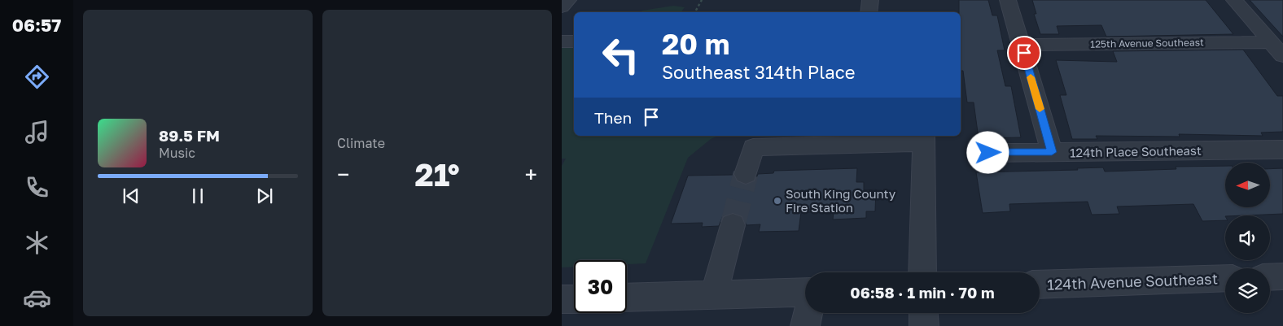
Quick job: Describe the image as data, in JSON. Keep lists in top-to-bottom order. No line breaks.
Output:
{"streets":{"street":["125th Avenue Southeast","124th Place Southeast","124th Avenue Southeast"]},"places":["South King County Fire Station"],"north":"left","page":{"tabs":"06:57","tile":"Climate","turn":["20 m","Southeast 314th Place"],"then":"Then","song":["89.5 FM","Music"],"heat":["−","21°","+"],"limit":"30","trip":"06:58 · 1 min · 70 m"}}
